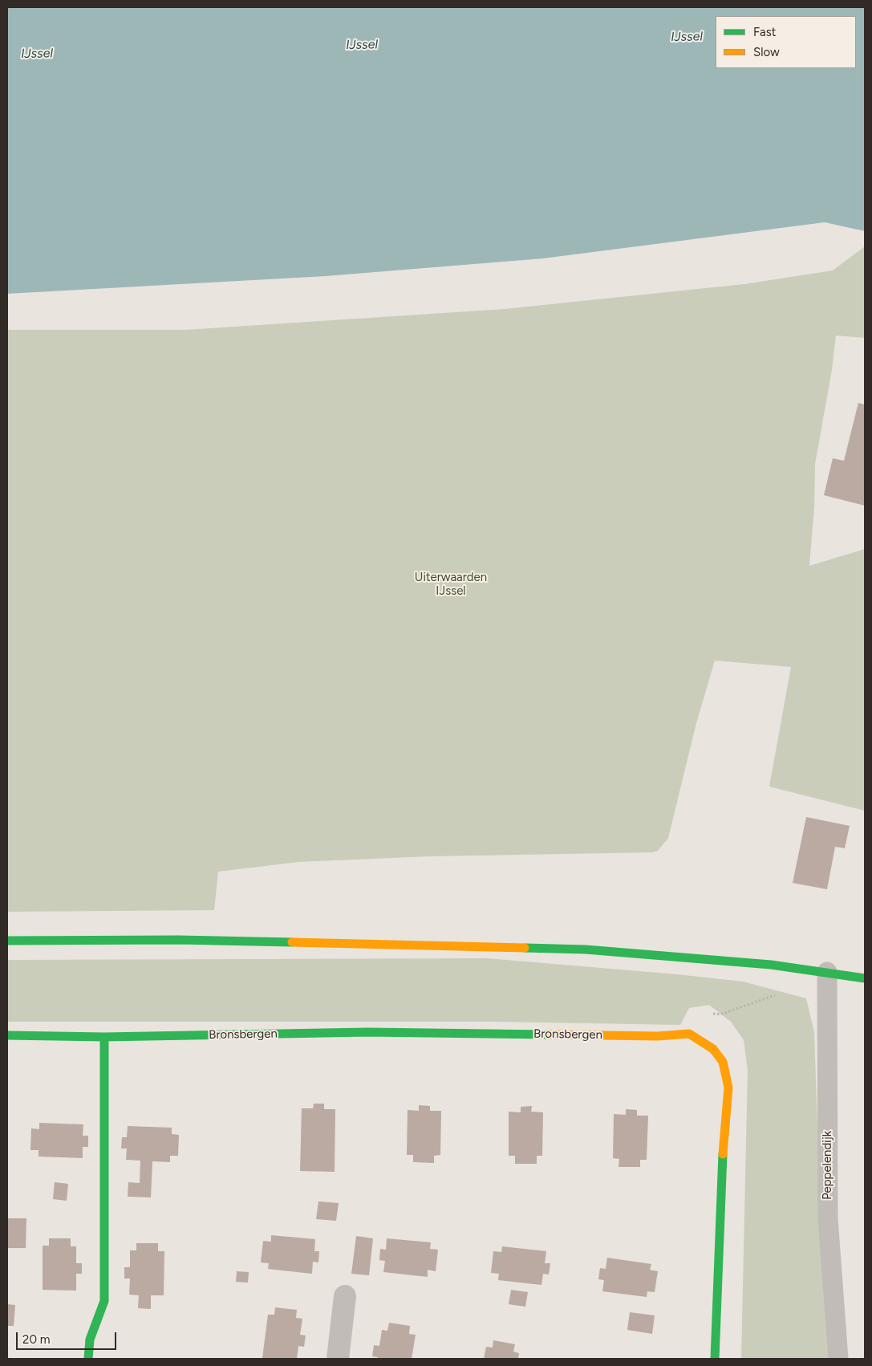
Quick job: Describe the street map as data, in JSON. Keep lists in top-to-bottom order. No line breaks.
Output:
{"streets":{"street":["Bronsbergen"],"lane":["Peppelendijk"]},"water":["IJssel"],"parks":["Uiterwaarden IJssel"],"legend":["Fast","Slow"],"scale_bar":"20 m"}
